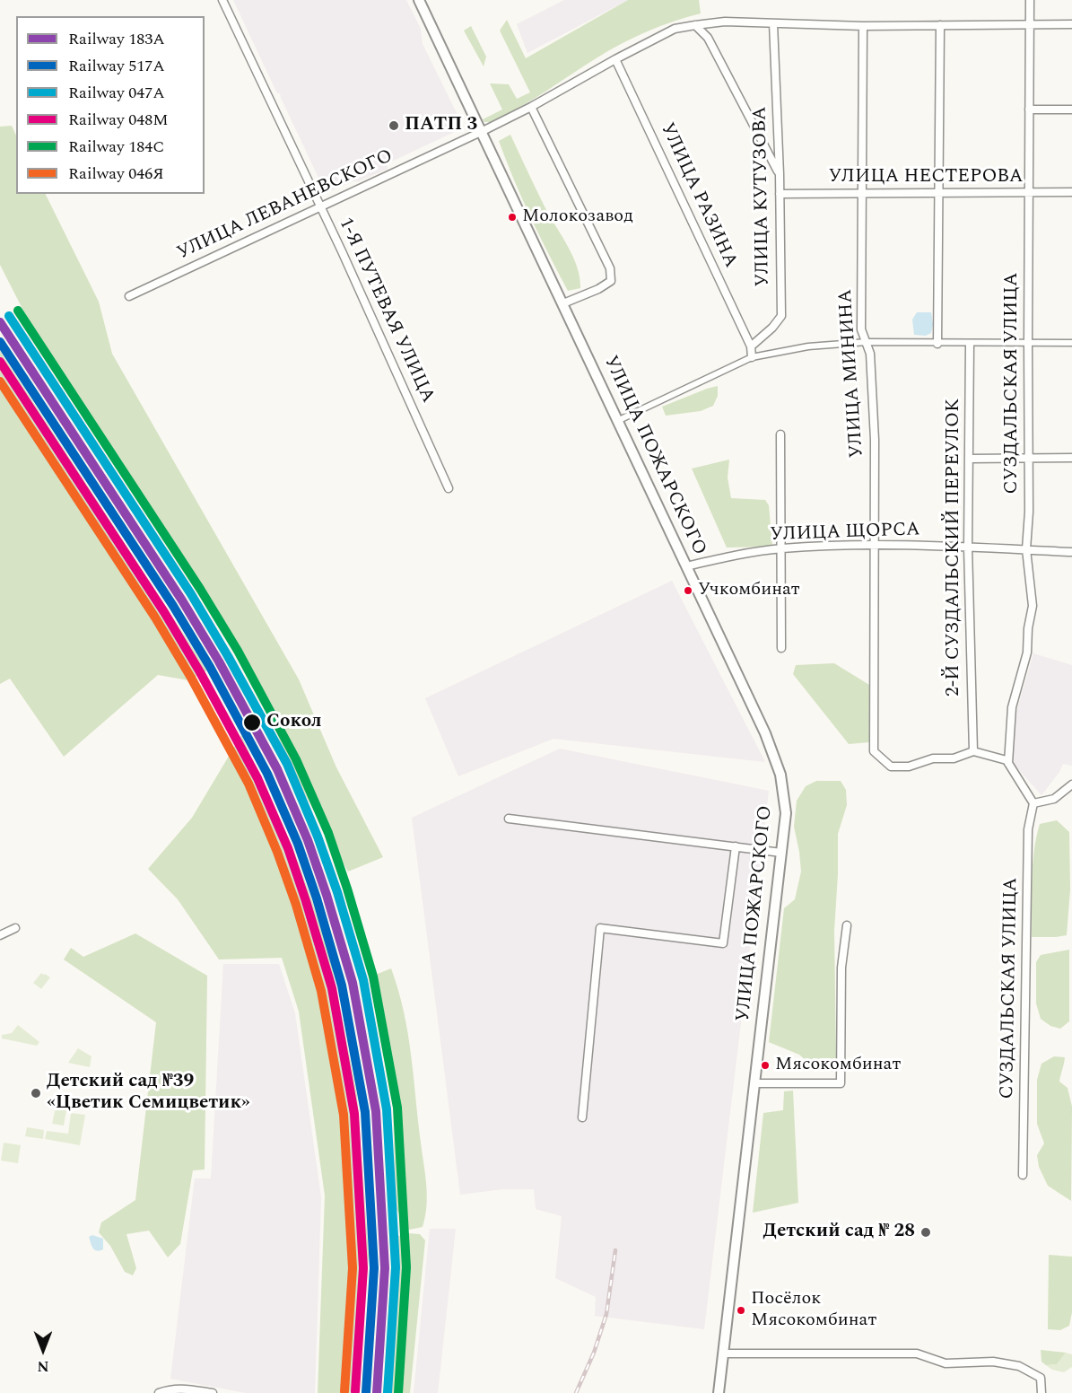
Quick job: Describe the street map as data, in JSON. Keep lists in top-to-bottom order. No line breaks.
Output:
{"streets":{"street":["УЛИЦА НЕСТЕРОВА","УЛИЦА РАЗИНА","УЛИЦА КУТУЗОВА","УЛИЦА ЛЕВАНЕВСКОГО","1-Я ПУТЕВАЯ УЛИЦА","УЛИЦА МИНИНА","СУЗДАЛЬСКАЯ УЛИЦА","УЛИЦА ПОЖАРСКОГО","УЛИЦА ЩОРСА","2-Й СУЗДАЛЬСКИЙ ПЕРЕУЛОК"]},"crossings":[["УЛИЦА НЕСТЕРОВА","УЛИЦА КУТУЗОВА"],["УЛИЦА НЕСТЕРОВА","УЛИЦА МИНИНА"],["УЛИЦА НЕСТЕРОВА","СУЗДАЛЬСКАЯ УЛИЦА"],["УЛИЦА РАЗИНА","УЛИЦА КУТУЗОВА"],["УЛИЦА РАЗИНА","УЛИЦА ЛЕВАНЕВСКОГО"],["УЛИЦА КУТУЗОВА","УЛИЦА ЛЕВАНЕВСКОГО"],["УЛИЦА ЛЕВАНЕВСКОГО","1-Я ПУТЕВАЯ УЛИЦА"],["УЛИЦА ЛЕВАНЕВСКОГО","УЛИЦА МИНИНА"],["УЛИЦА ЛЕВАНЕВСКОГО","СУЗДАЛЬСКАЯ УЛИЦА"],["УЛИЦА ЛЕВАНЕВСКОГО","УЛИЦА ПОЖАРСКОГО"],["УЛИЦА МИНИНА","УЛИЦА ЩОРСА"],["УЛИЦА МИНИНА","2-Й СУЗДАЛЬСКИЙ ПЕРЕУЛОК"],["СУЗДАЛЬСКАЯ УЛИЦА","УЛИЦА ЩОРСА"],["УЛИЦА ПОЖАРСКОГО","УЛИЦА ЩОРСА"],["УЛИЦА ЩОРСА","2-Й СУЗДАЛЬСКИЙ ПЕРЕУЛОК"]],"places":["ПАТП 3","Молокозавод","Учкомбинат","Сокол","Мясокомбинат","Детский сад №39 «Цветик Семицветик»","Детский сад № 28","Посёлок Мясокомбинат"],"lines":["rail line 184С","rail line 047А","rail line 183А","rail line 517А","rail line 048М","rail line 046Я"],"legend":["Railway 183А","Railway 517А","Railway 047А","Railway 048М","Railway 184С","Railway 046Я"],"north":"bottom"}
